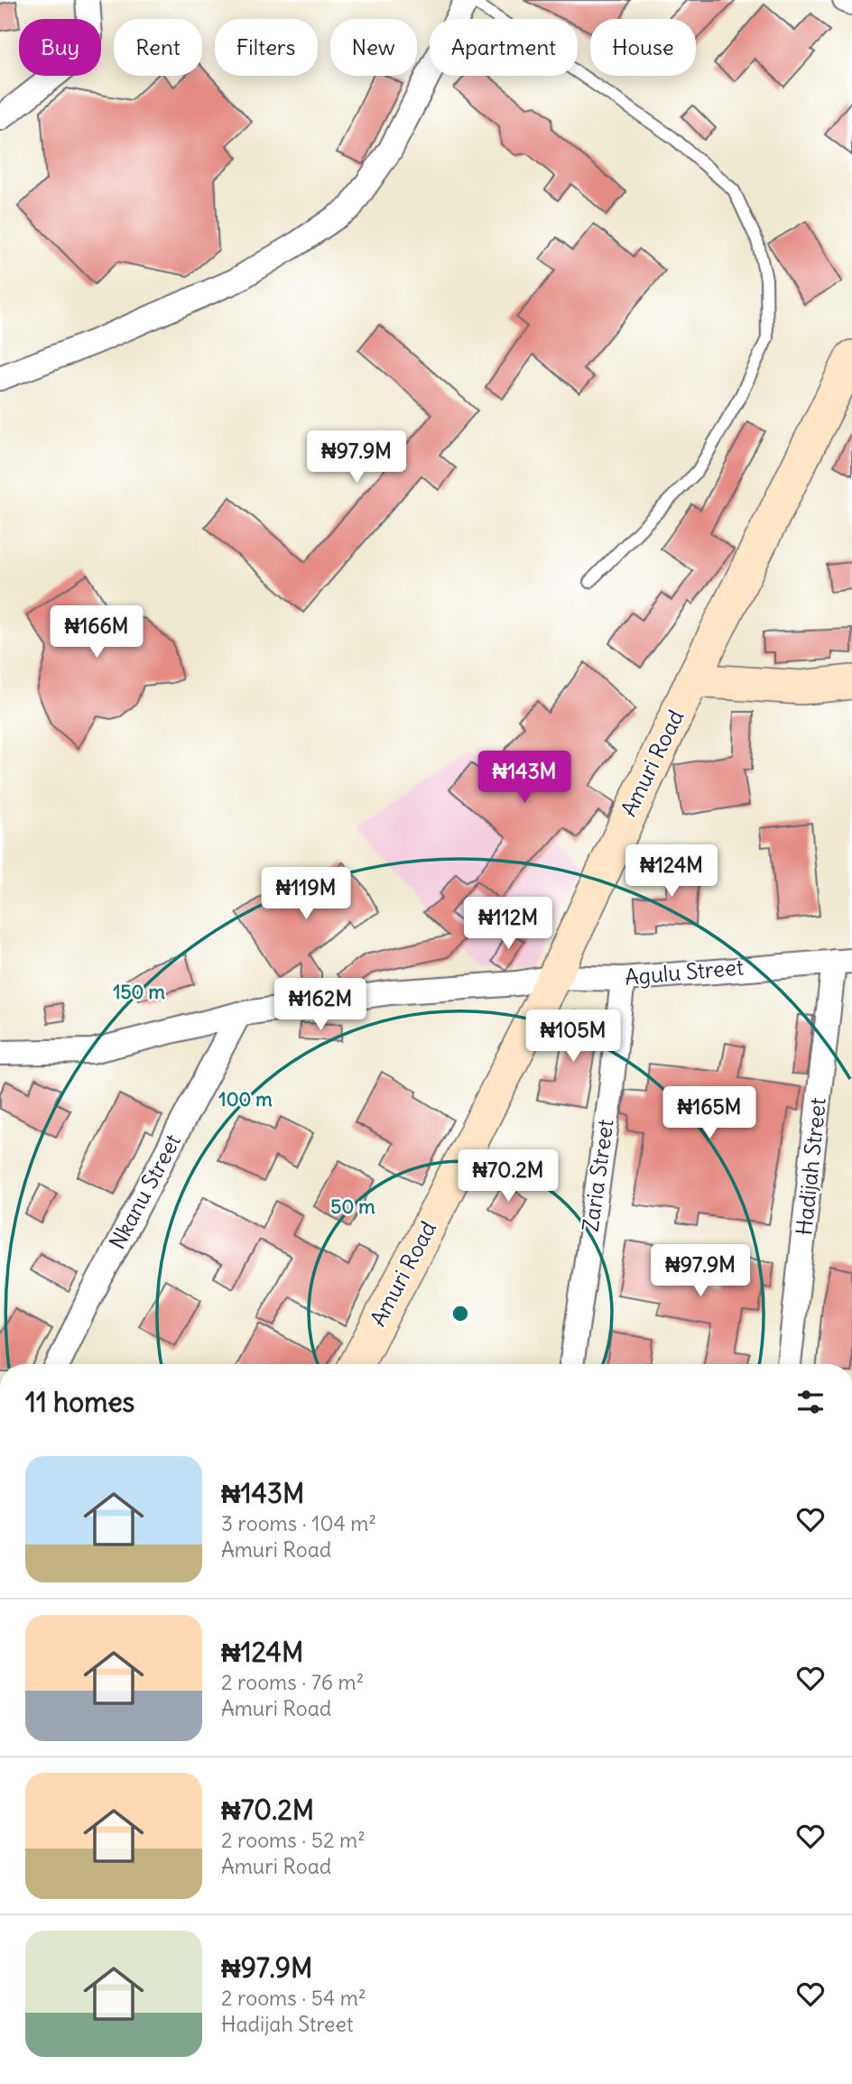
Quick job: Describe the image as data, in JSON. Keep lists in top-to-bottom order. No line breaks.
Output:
{"streets":{"main road":["Amuri Road"],"street":["Agulu Street","Hadijah Street","Zaria Street","Nkanu Street"]},"crossings":[["Amuri Road","Agulu Street"],["Agulu Street","Hadijah Street"],["Agulu Street","Zaria Street"],["Agulu Street","Nkanu Street"]],"page":{"chip":["Buy","Rent","Filters","New","Apartment","House"],"price":["₦97.9M","₦166M","₦143M","₦124M","₦119M","₦112M","₦162M","₦105M","₦165M","₦70.2M","₦97.9M"],"heading":"11 homes","list":[{"name":"₦143M","note":"3 rooms · 104 m² · Amuri Road"},{"name":"₦124M","note":"2 rooms · 76 m² · Amuri Road"},{"name":"₦70.2M","note":"2 rooms · 52 m² · Amuri Road"},{"name":"₦97.9M","note":"2 rooms · 54 m² · Hadijah Street"}]},"rings":["150 m","100 m","50 m"]}
